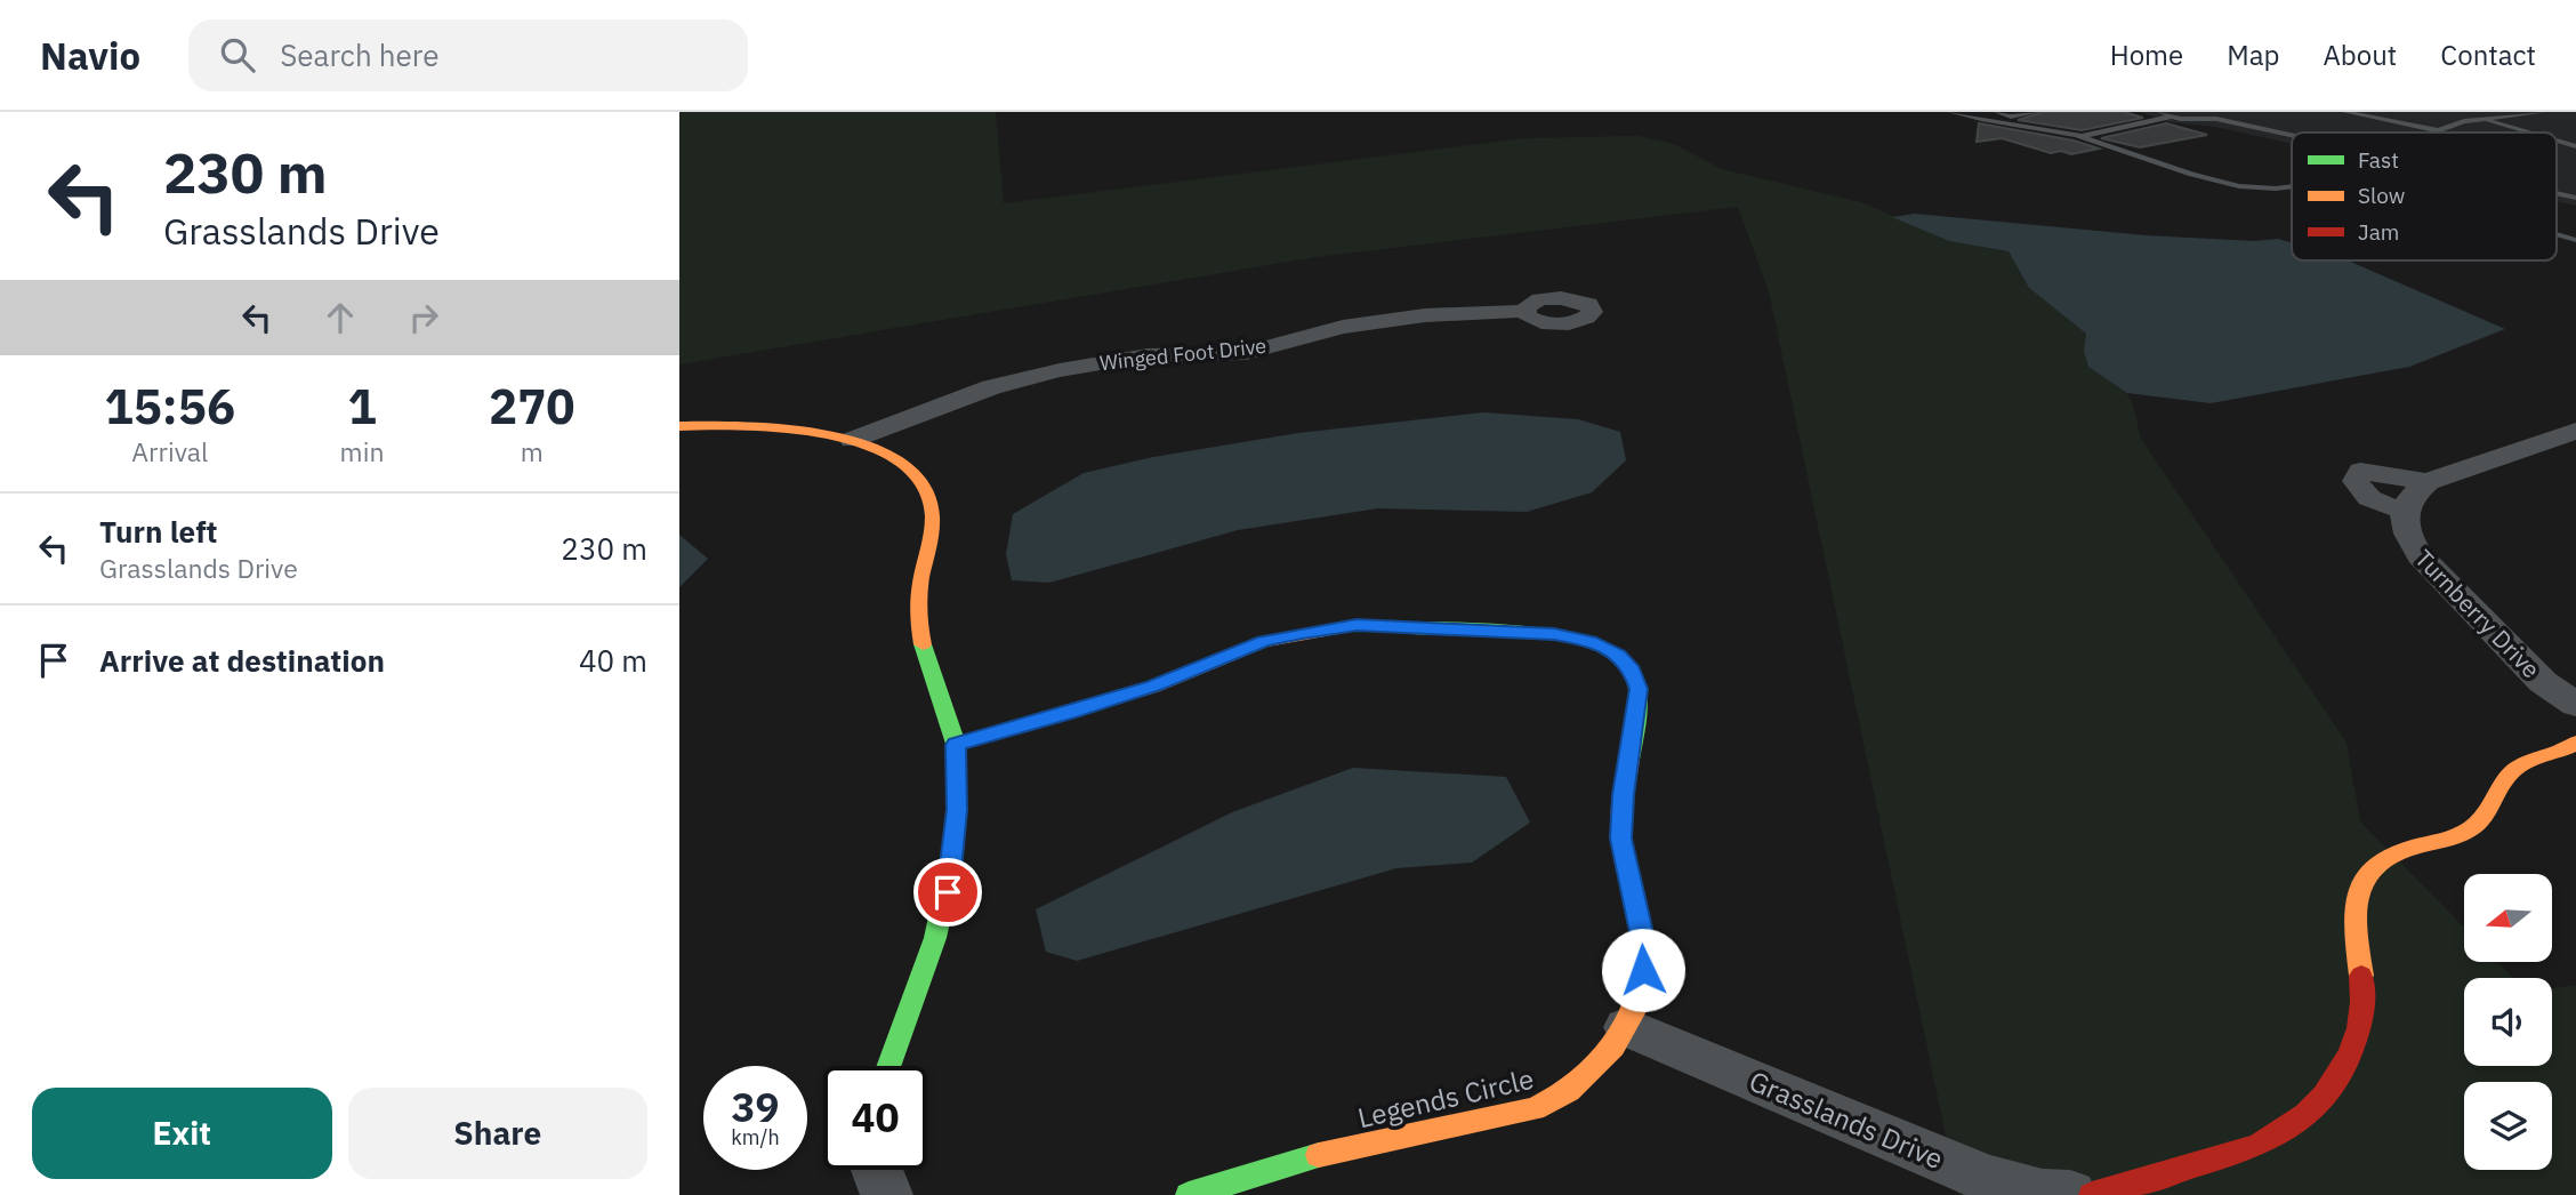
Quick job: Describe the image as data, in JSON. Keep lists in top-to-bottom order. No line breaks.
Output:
{"streets":{"street":["Winged Foot Drive","Turnberry Drive","Legends Circle","Grasslands Drive"]},"crossings":[["Legends Circle","Grasslands Drive"]],"legend":["Fast","Slow","Jam"],"north":"left","page":{"header":"Navio","search":"Search here","nav":["Home","Map","About","Contact"],"turn":["230 m","Grasslands Drive"],"eta":["15:56","Arrival","1","min","270","m"],"list":[{"name":"Turn left","note":"Grasslands Drive","value":"230 m"},{"name":"Arrive at destination","value":"40 m"}],"speed":"39 km/h","limit":"40","buttons":["Exit","Share"]}}
